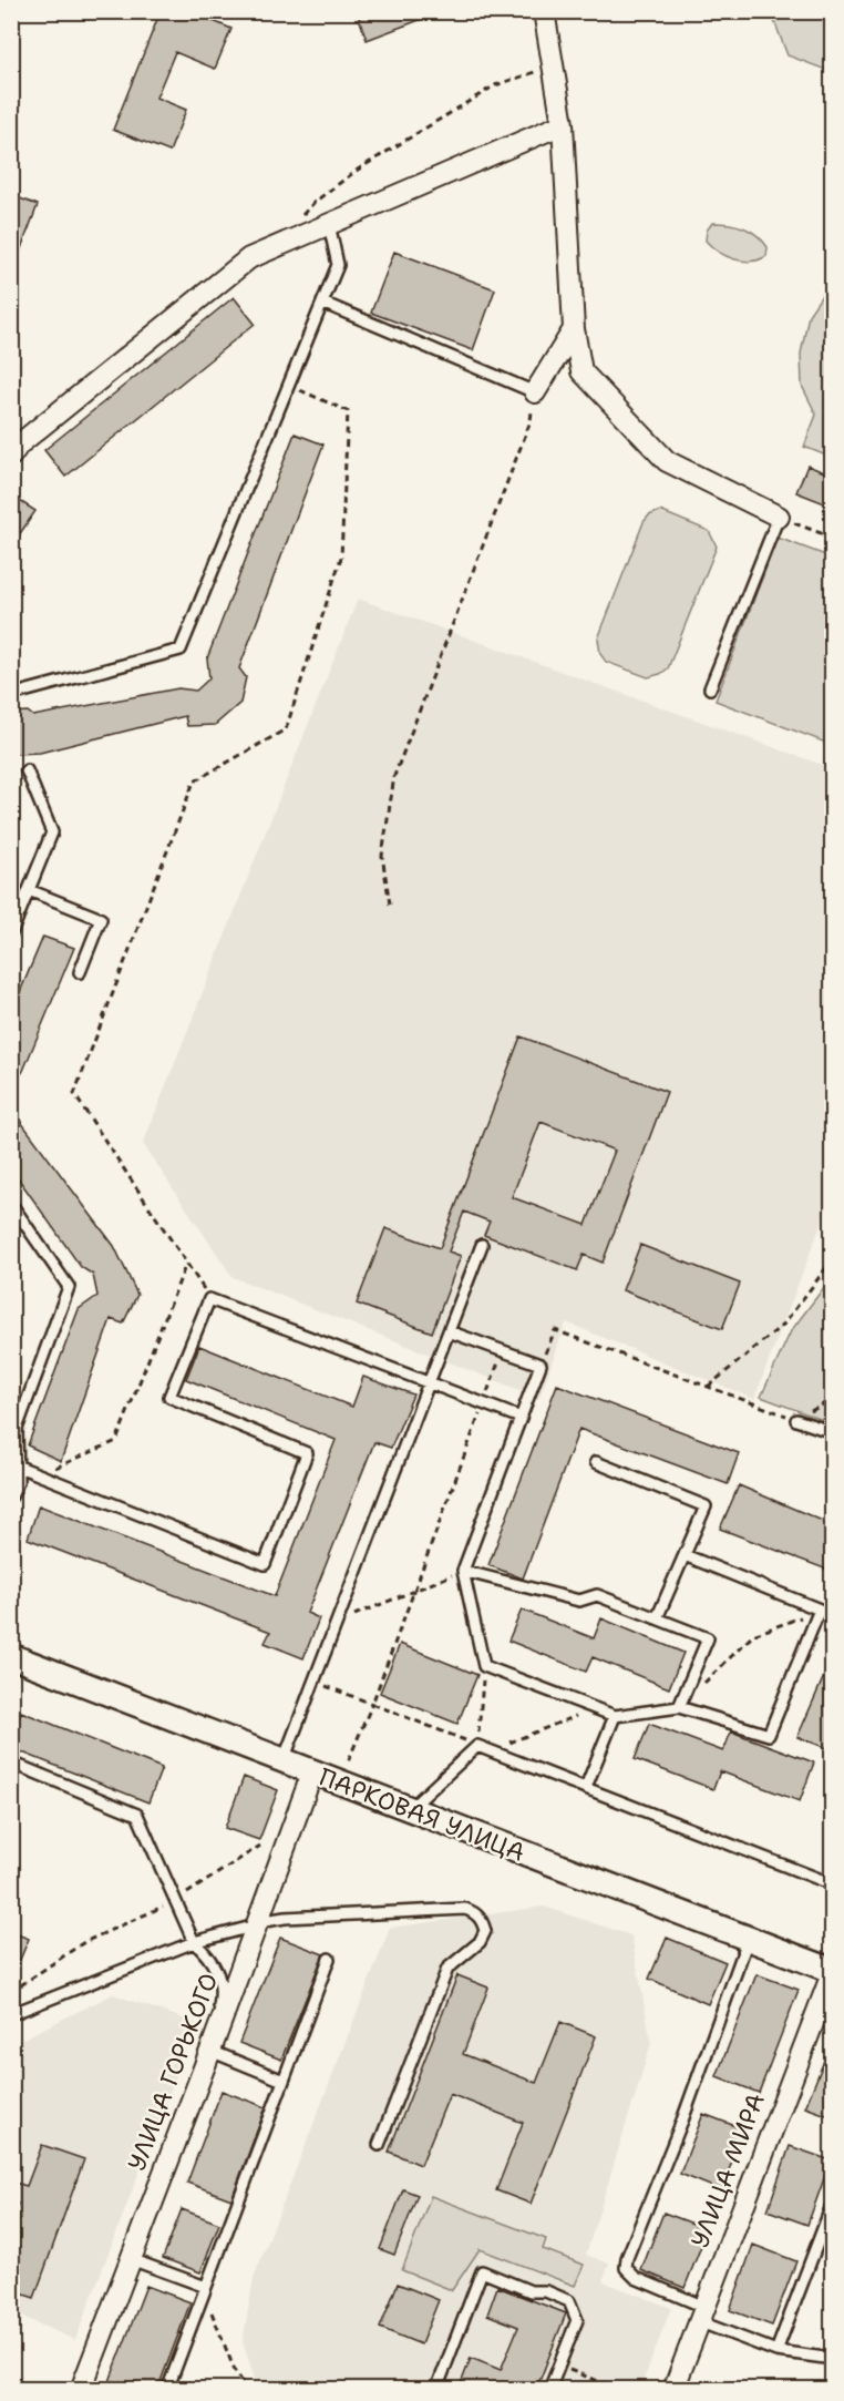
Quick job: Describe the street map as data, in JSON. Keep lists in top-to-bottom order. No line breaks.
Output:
{"streets":{"street":["ПАРКОВАЯ УЛИЦА","УЛИЦА ГОРЬКОГО","УЛИЦА МИРА"]},"crossings":[["ПАРКОВАЯ УЛИЦА","УЛИЦА ГОРЬКОГО"],["ПАРКОВАЯ УЛИЦА","УЛИЦА МИРА"]]}
